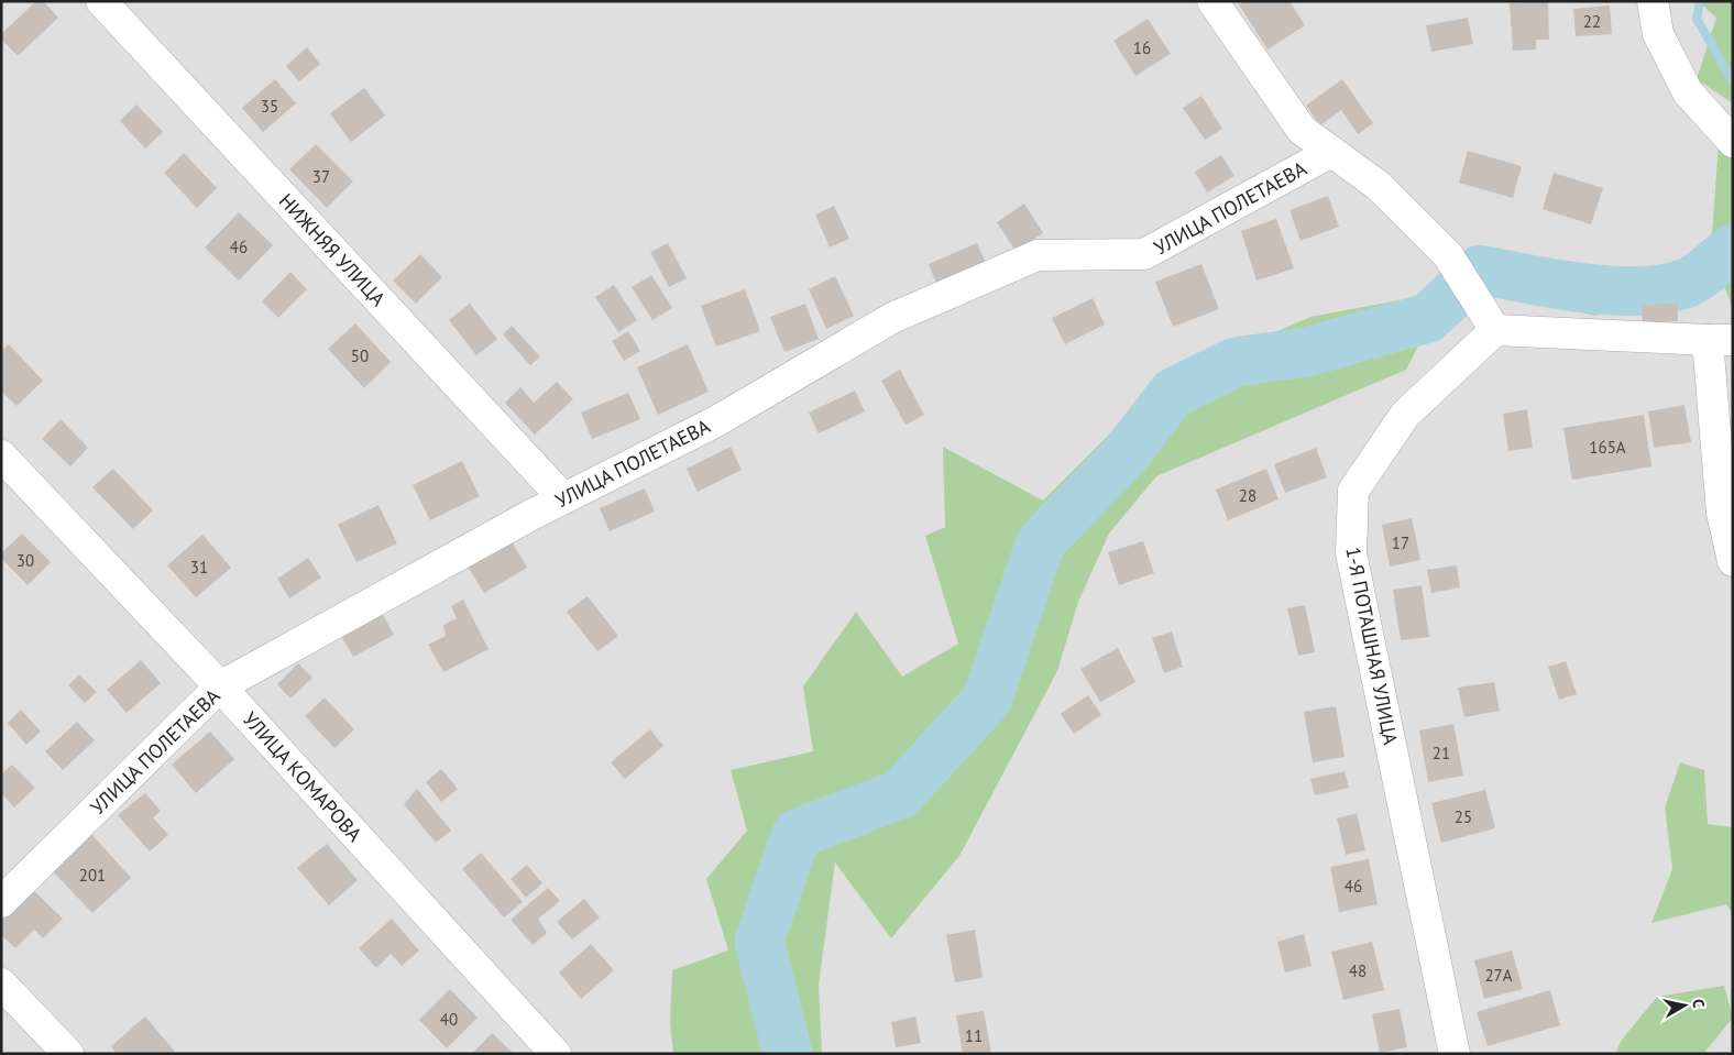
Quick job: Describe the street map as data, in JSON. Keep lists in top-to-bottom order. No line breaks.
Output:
{"streets":{"street":["УЛИЦА ПОЛЕТАЕВА","НИЖНЯЯ УЛИЦА","1-Я ПОТАШНАЯ УЛИЦА","УЛИЦА КОМАРОВА"]},"crossings":[["УЛИЦА ПОЛЕТАЕВА","НИЖНЯЯ УЛИЦА"],["УЛИЦА ПОЛЕТАЕВА","УЛИЦА КОМАРОВА"]],"house_numbers":["22","16","35","37","46","50","165А","28","17","30","31","21","25","201","46","48","27А","40","11"],"north":"right"}
